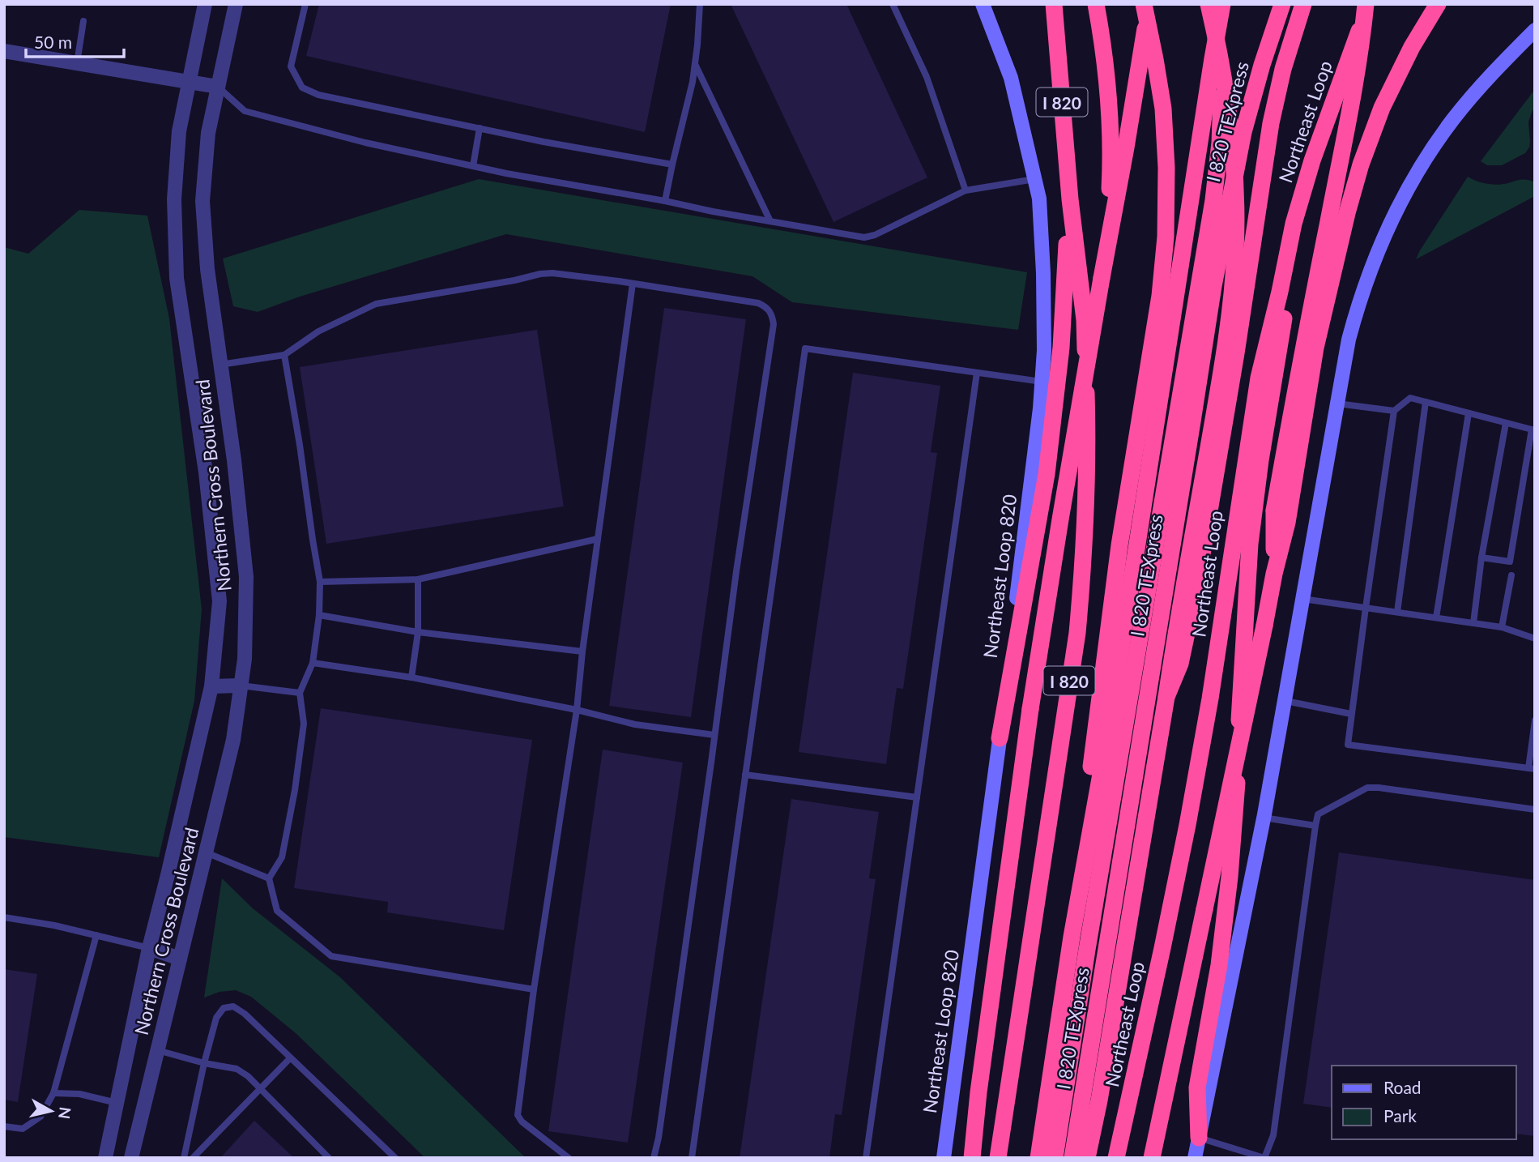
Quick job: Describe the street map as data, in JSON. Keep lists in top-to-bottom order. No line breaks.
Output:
{"streets":{"highway":["I 820","I 820 TEXpress","Northeast Loop"],"main road":["Northeast Loop 820"],"street":["Northern Cross Boulevard"]},"legend":["Road","Park"],"scale_bar":"50 m","north":"right"}
